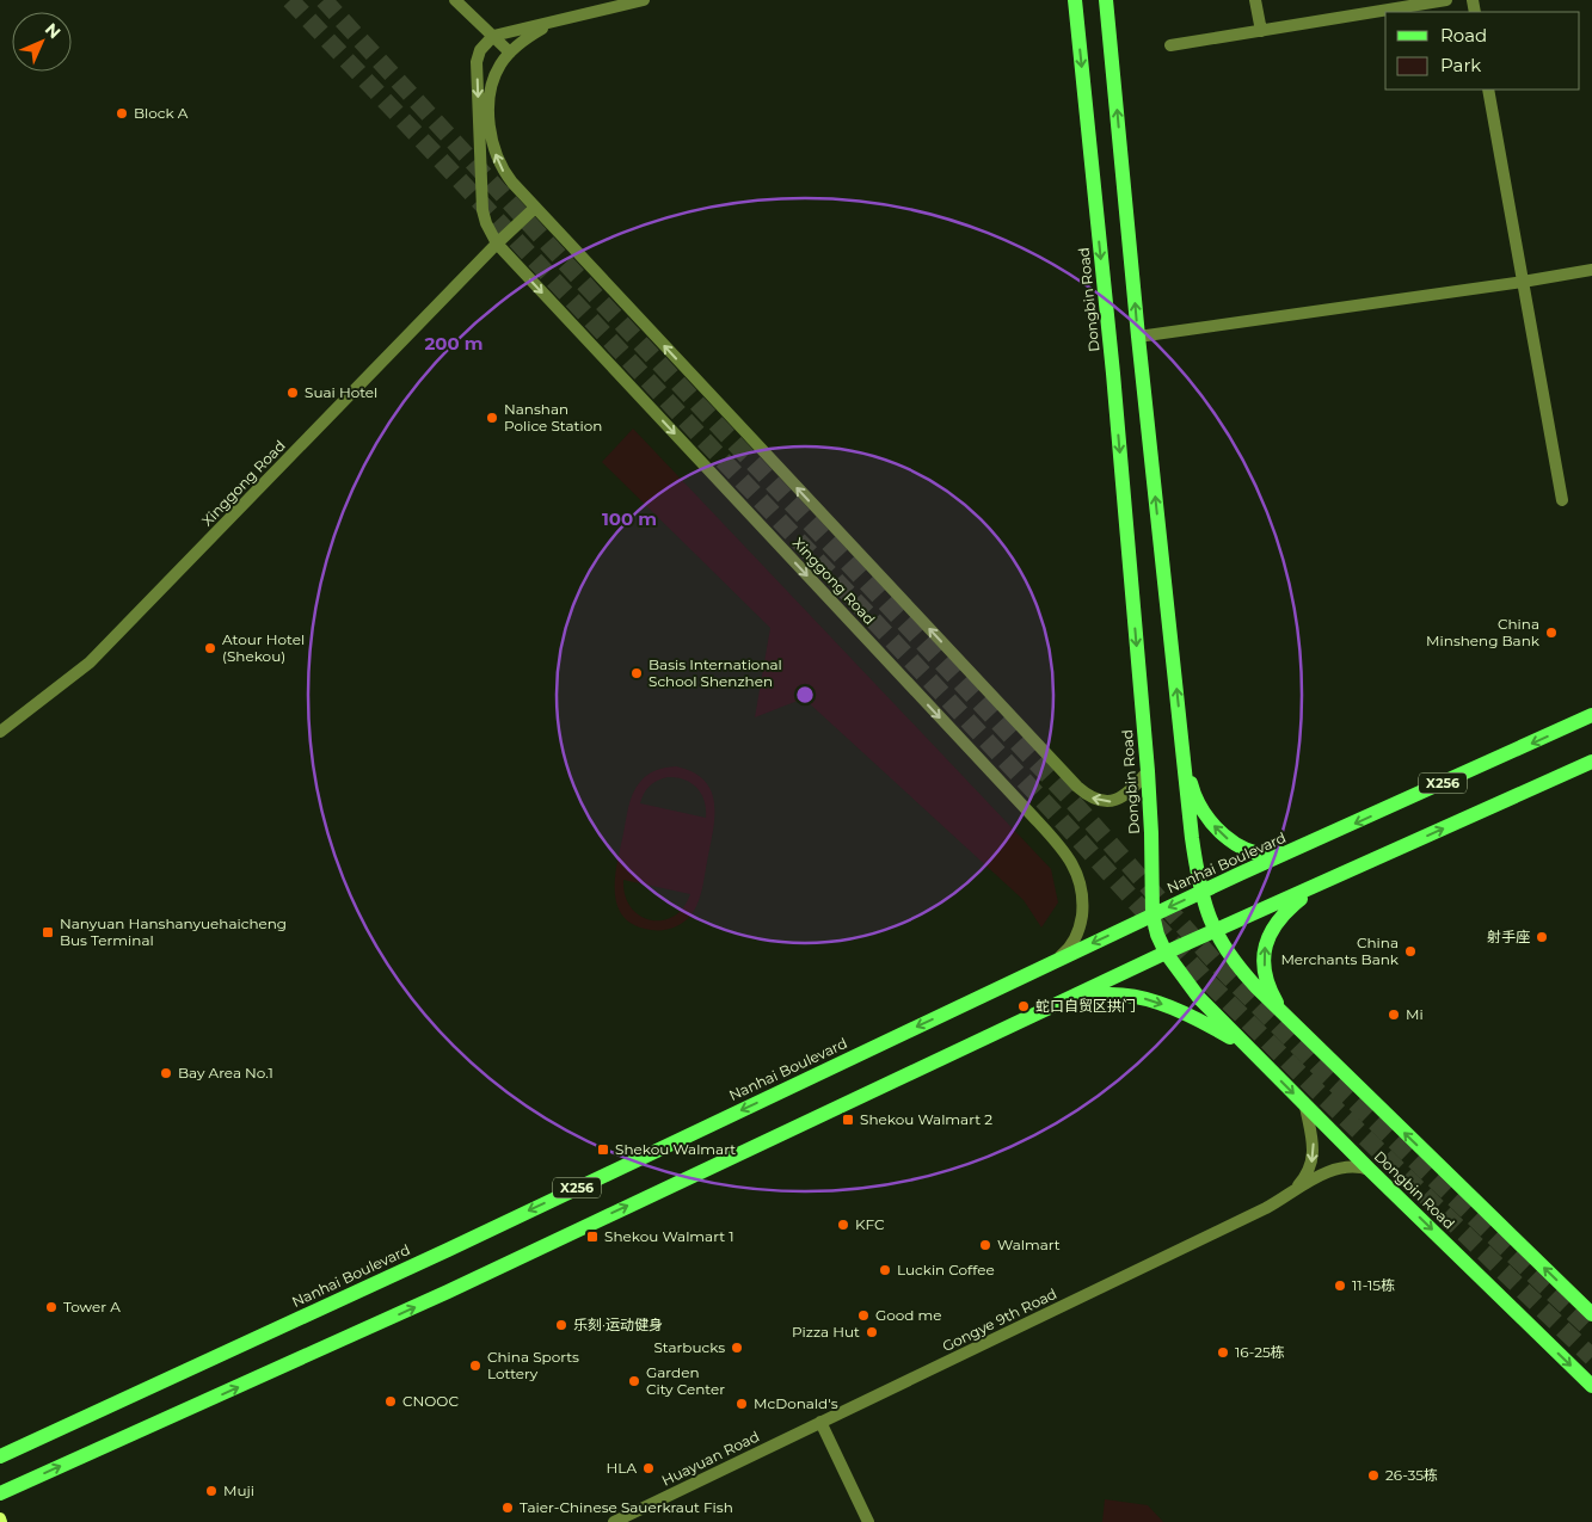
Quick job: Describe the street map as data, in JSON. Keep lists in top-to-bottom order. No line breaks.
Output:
{"streets":{"main road":["Dongbin Road","X256","Nanhai Boulevard"],"street":["Xinggong Road","Gongye 9th Road","Huayuan Road"]},"crossings":[["Dongbin Road","X256"],["Dongbin Road","Nanhai Boulevard"],["Dongbin Road","Gongye 9th Road"],["Xinggong Road","Nanhai Boulevard"],["Gongye 9th Road","Huayuan Road"]],"places":{"other":["Block A","Suai Hotel","Nanshan Police Station","China Minsheng Bank","Atour Hotel (Shekou)","Basis International School Shenzhen","射手座","China Merchants Bank","蛇口自贸区拱门","Mi","Bay Area No.1","KFC","Walmart","Luckin Coffee","11-15栋","Tower A","Good me","乐刻·运动健身","Pizza Hut","Starbucks","16-25栋","China Sports Lottery","Garden City Center","CNOOC","McDonald's","HLA","26-35栋","Muji","Taier-Chinese Sauerkraut Fish"],"transit":["Nanyuan Hanshanyuehaicheng Bus Terminal","Shekou Walmart 2","Shekou Walmart","Shekou Walmart 1"]},"legend":["Road","Park"],"north":"top right","rings":["200 m","100 m"]}
